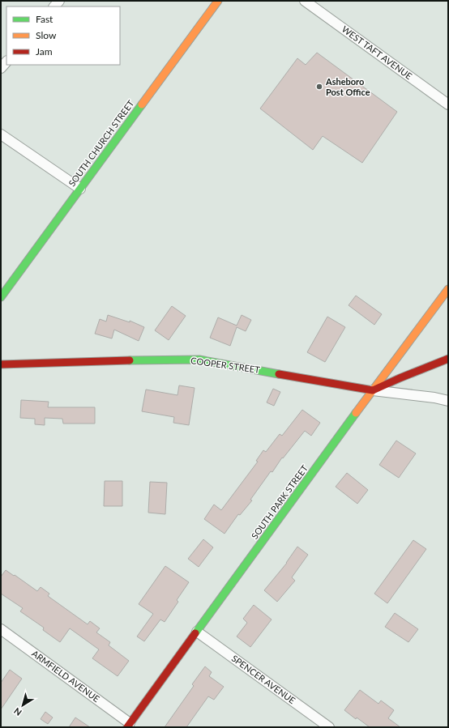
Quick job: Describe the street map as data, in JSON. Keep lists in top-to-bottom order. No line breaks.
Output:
{"streets":{"street":["WEST TAFT AVENUE","SOUTH CHURCH STREET","COOPER STREET","SOUTH PARK STREET","ARMFIELD AVENUE","SPENCER AVENUE"]},"crossings":[["COOPER STREET","SOUTH PARK STREET"],["SOUTH PARK STREET","ARMFIELD AVENUE"],["SOUTH PARK STREET","SPENCER AVENUE"]],"places":["Asheboro Post Office"],"legend":["Fast","Slow","Jam"],"north":"bottom left"}
